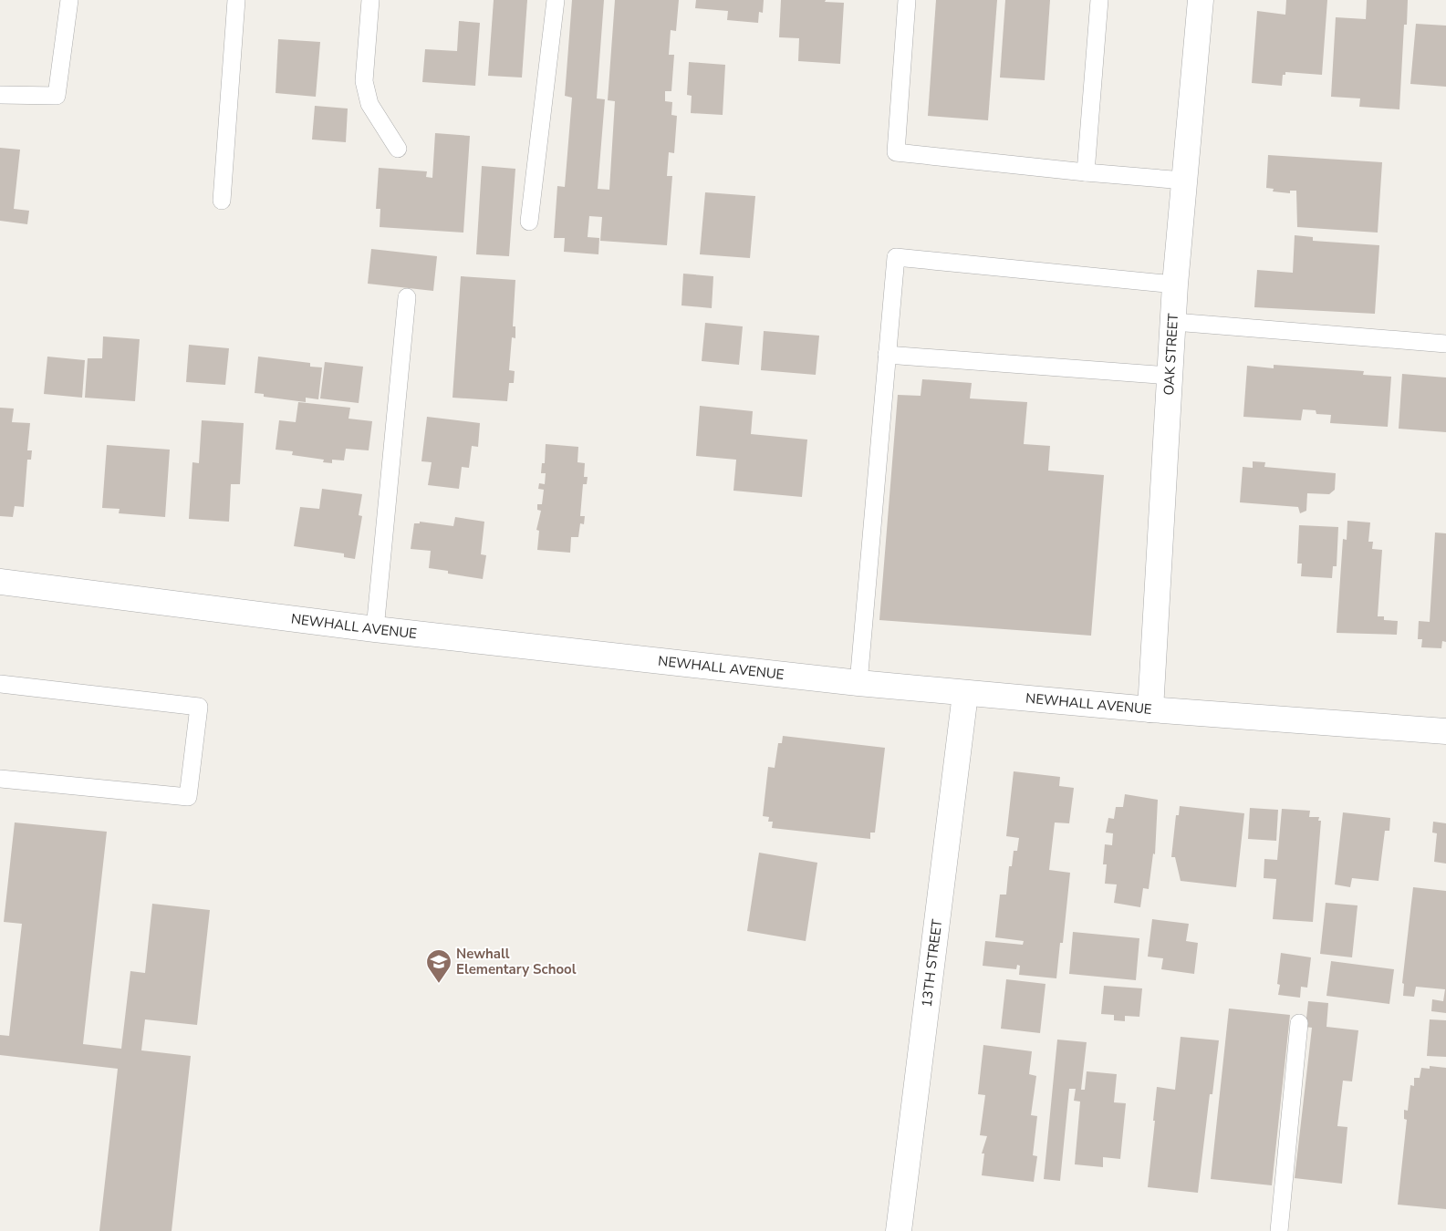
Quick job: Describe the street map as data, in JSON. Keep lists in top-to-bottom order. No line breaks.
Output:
{"streets":{"street":["OAK STREET","NEWHALL AVENUE","13TH STREET"]},"crossings":[["OAK STREET","NEWHALL AVENUE"],["NEWHALL AVENUE","13TH STREET"]],"places":{"school or university":["Newhall Elementary School"]}}
